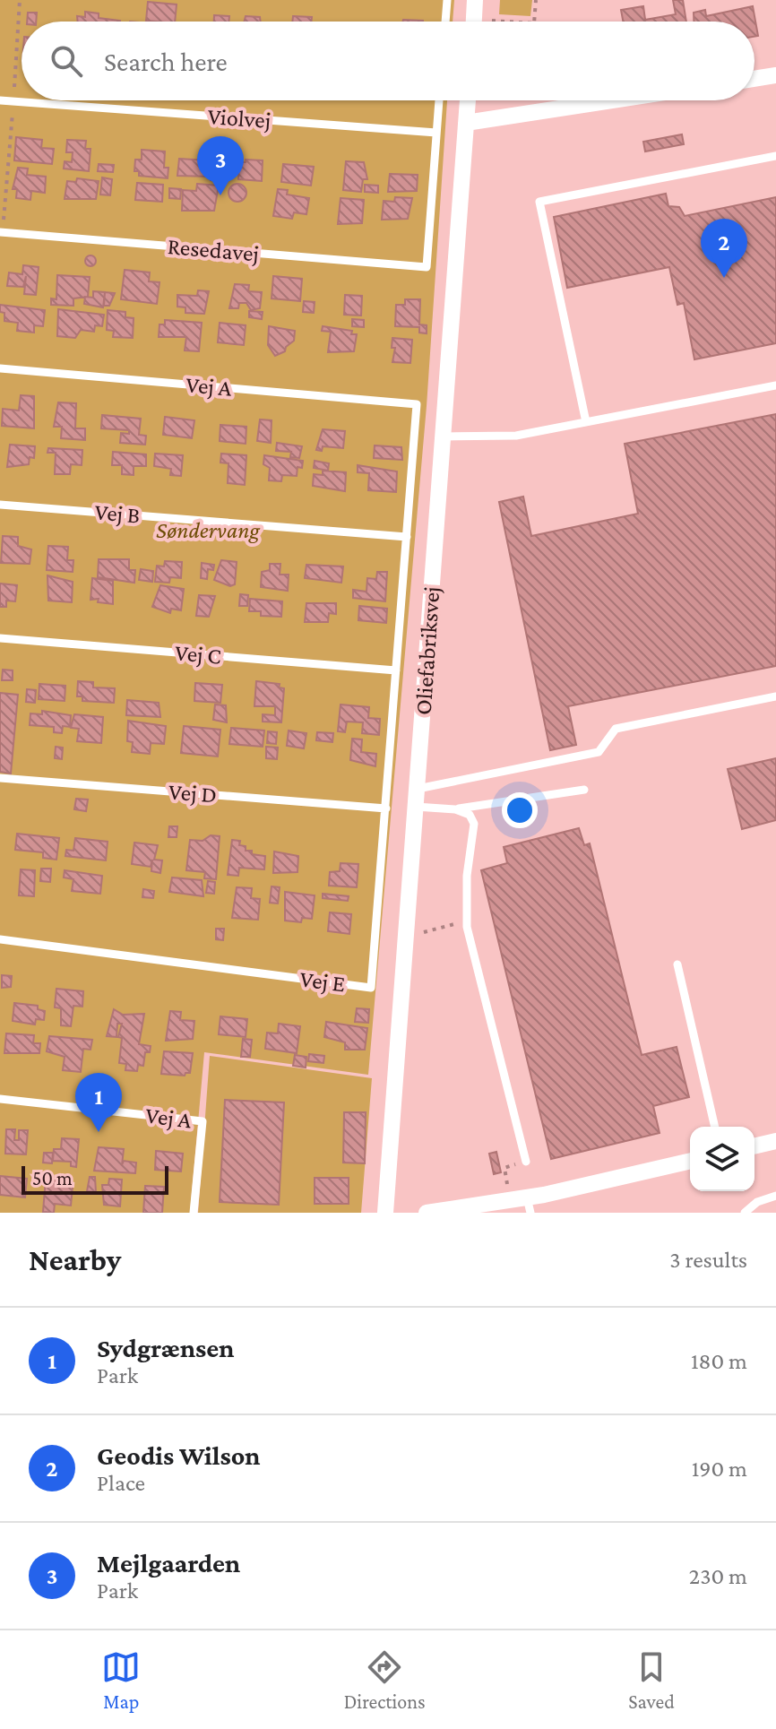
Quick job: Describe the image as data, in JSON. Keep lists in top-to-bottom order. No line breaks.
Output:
{"streets":{"street":["Oliefabriksvej"],"lane":["Violvej","Resedavej","Vej A","Vej B","Vej C","Vej D","Vej E"]},"crossings":[["Violvej","Resedavej"],["Vej A","Vej E"],["Vej B","Vej E"],["Vej C","Vej E"],["Vej D","Vej E"]],"parks":["Søndervang"],"scale_bar":"50 m","page":{"search":"Search here","pins":["3","2","1"],"scale":"50 m","heading":["Nearby","3 results"],"list":[{"mark":"1","name":"Sydgrænsen","note":"Park","value":"180 m"},{"mark":"2","name":"Geodis Wilson","note":"Place","value":"190 m"},{"mark":"3","name":"Mejlgaarden","note":"Park","value":"230 m"}],"nav":["Map","Directions","Saved"]}}
